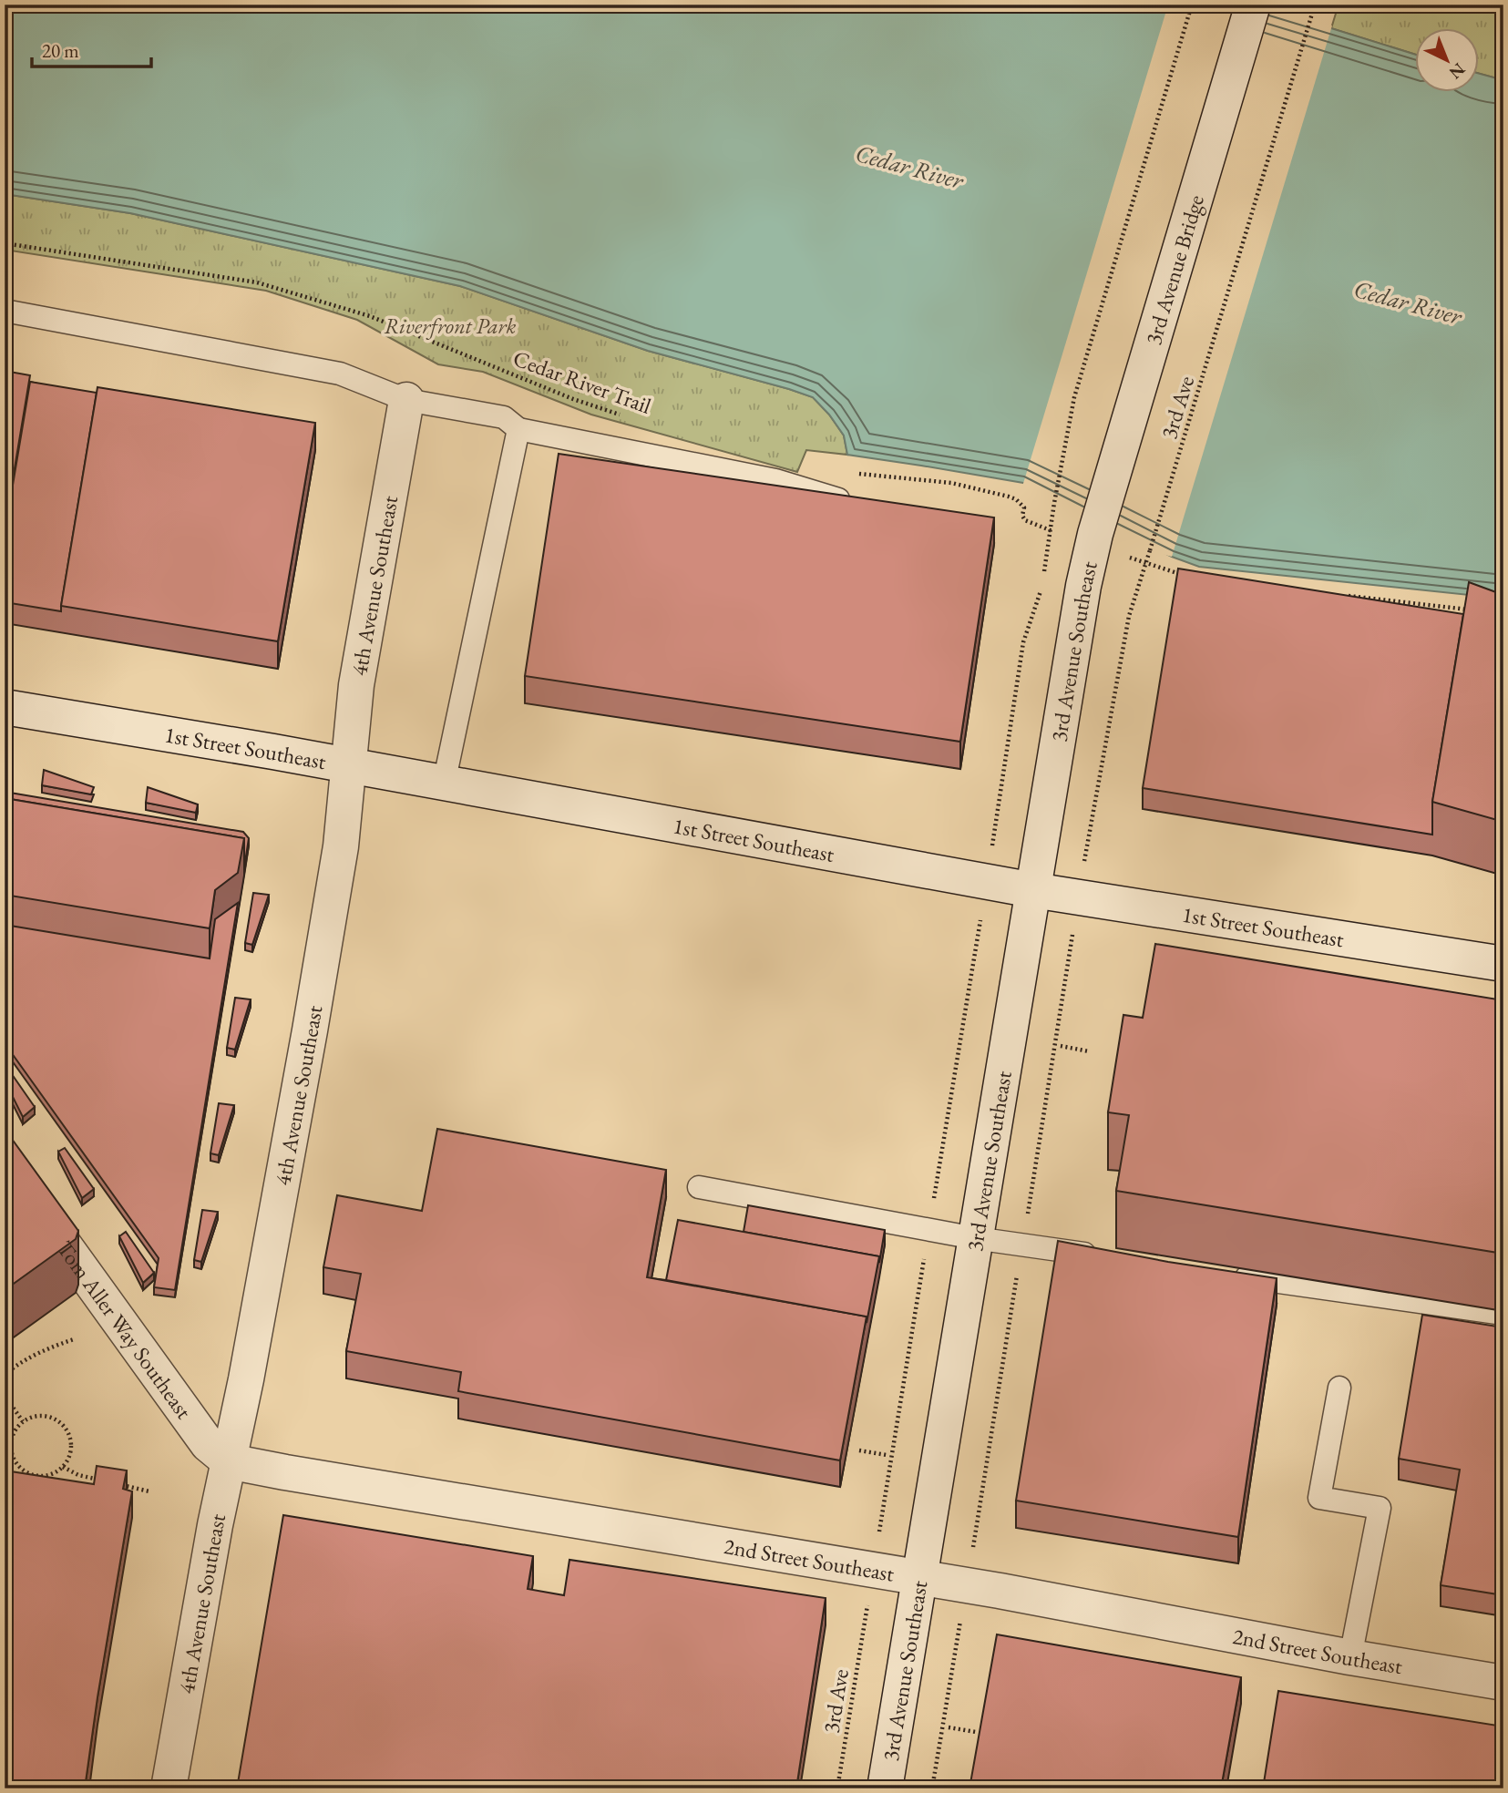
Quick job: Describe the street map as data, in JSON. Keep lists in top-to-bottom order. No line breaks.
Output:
{"streets":{"street":["3rd Avenue Bridge","4th Avenue Southeast","3rd Avenue Southeast","1st Street Southeast","Tom Aller Way Southeast","2nd Street Southeast"],"path":["Cedar River Trail","3rd Ave"]},"crossings":[["3rd Avenue Bridge","3rd Avenue Southeast"],["4th Avenue Southeast","1st Street Southeast"],["4th Avenue Southeast","Tom Aller Way Southeast"],["4th Avenue Southeast","2nd Street Southeast"],["3rd Avenue Southeast","1st Street Southeast"],["3rd Avenue Southeast","2nd Street Southeast"],["Tom Aller Way Southeast","2nd Street Southeast"]],"water":["Cedar River"],"parks":["Riverfront Park"],"scale_bar":"20 m","north":"bottom right"}
